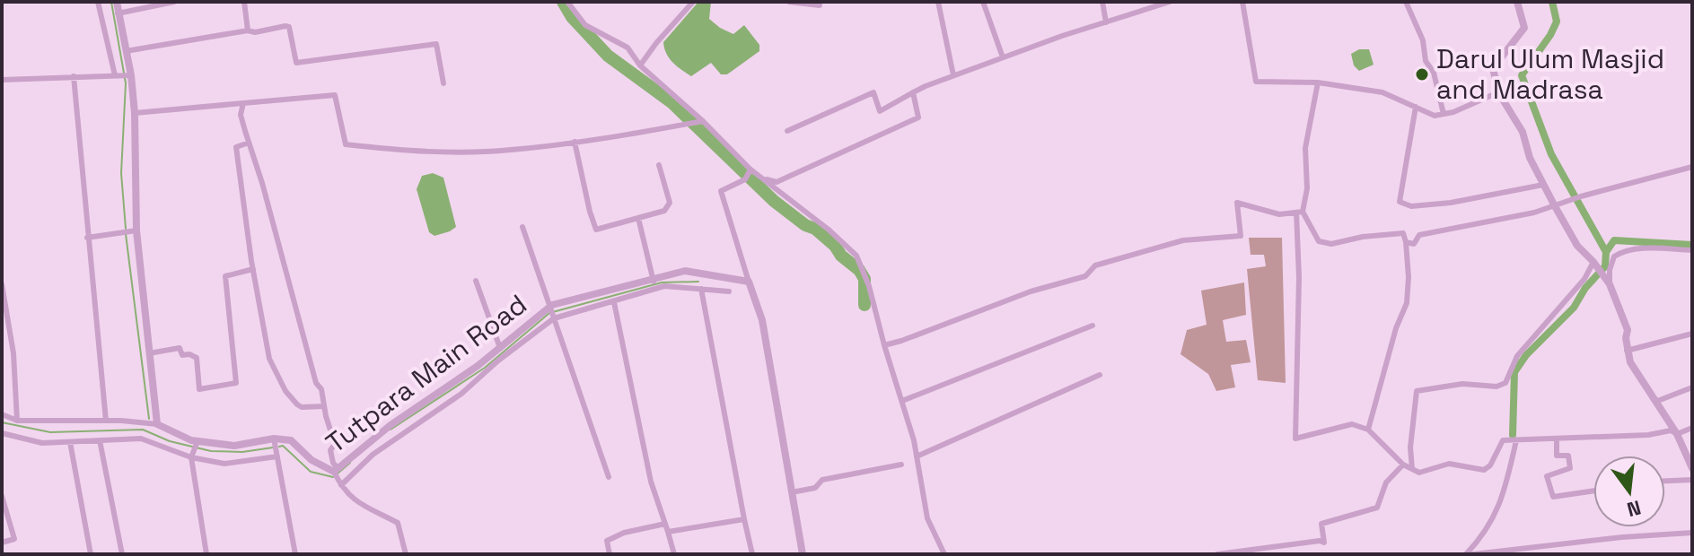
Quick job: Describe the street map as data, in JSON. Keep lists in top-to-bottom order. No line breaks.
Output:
{"streets":{"street":["Tutpara Main Road"]},"places":["Darul Ulum Masjid and Madrasa"],"north":"bottom"}
